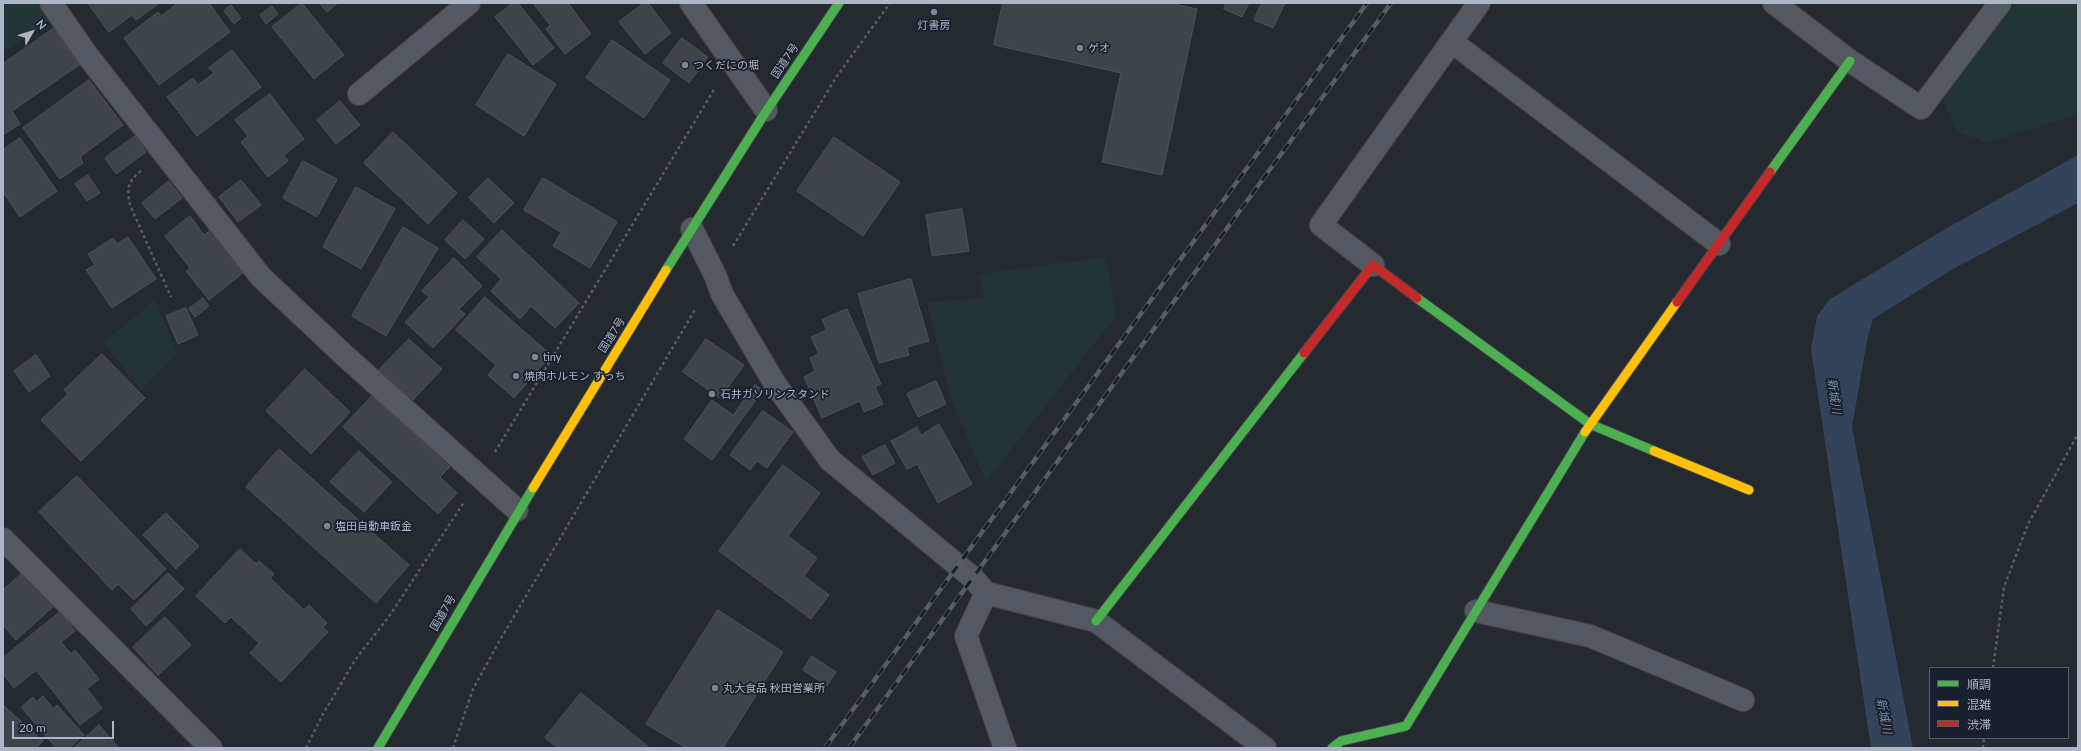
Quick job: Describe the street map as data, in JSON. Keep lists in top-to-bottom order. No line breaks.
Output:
{"streets":{"main road":["国道7号"]},"water":["新城川"],"places":["灯書房","ゲオ","つくだにの堀","tiny","焼肉ホルモン すっち","石井ガソリンスタンド","塩田自動車鈑金","丸大食品 秋田営業所"],"legend":["順調","混雑","渋滞"],"scale_bar":"20 m","north":"top right"}
